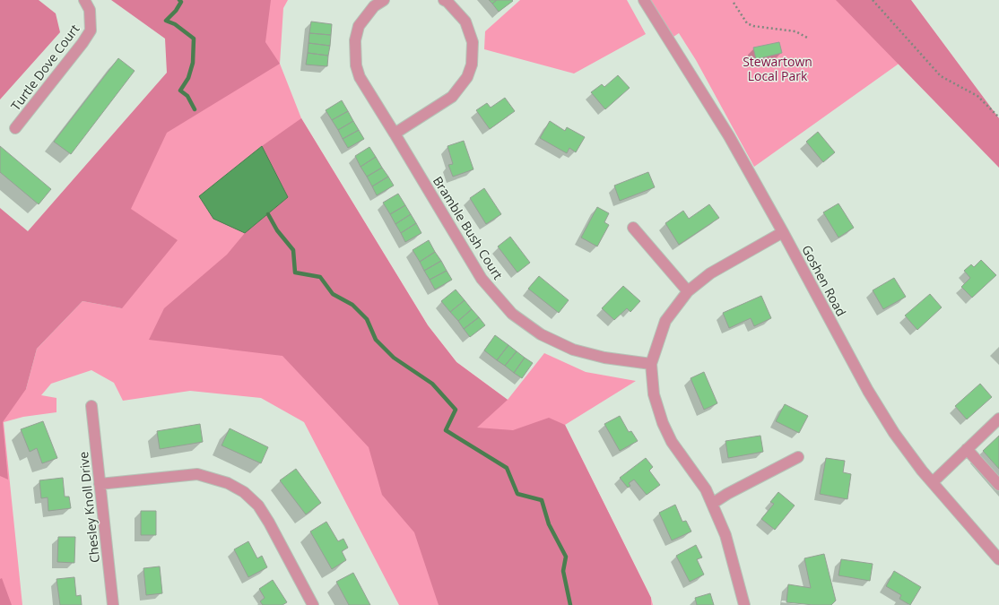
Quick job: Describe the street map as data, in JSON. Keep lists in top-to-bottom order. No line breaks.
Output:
{"streets":{"street":["Turtle Dove Court","Bramble Bush Court","Goshen Road","Chesley Knoll Drive"]},"parks":["Stewartown Local Park"]}
